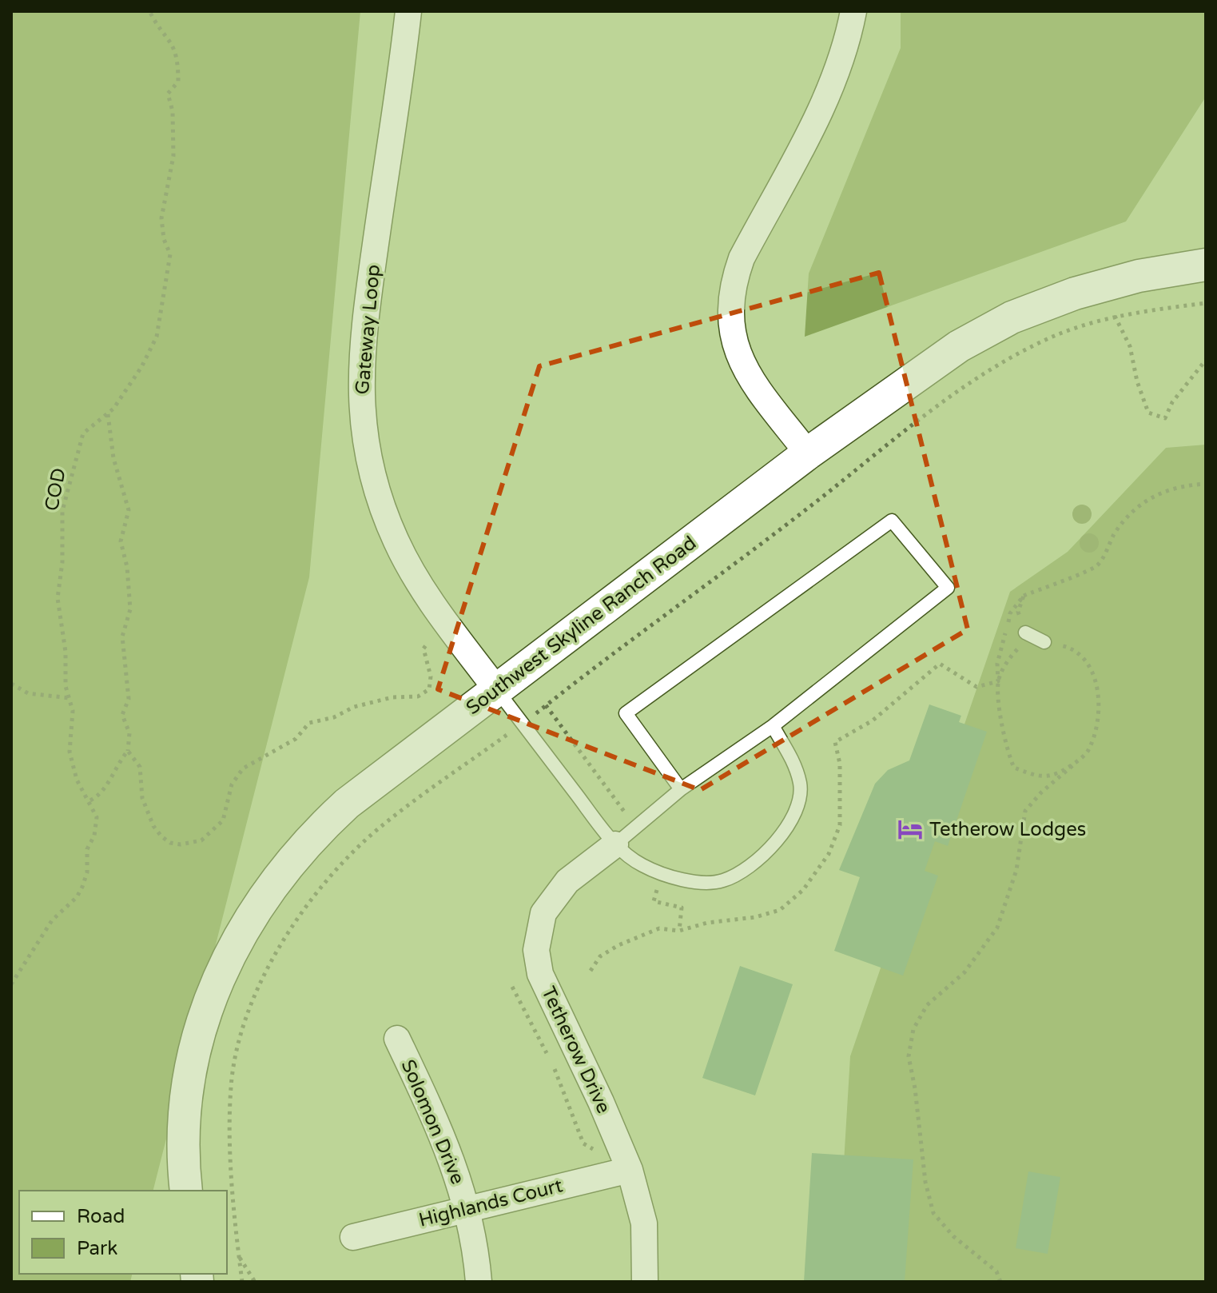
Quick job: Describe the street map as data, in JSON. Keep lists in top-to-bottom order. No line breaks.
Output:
{"streets":{"street":["Gateway Loop","Southwest Skyline Ranch Road","Tetherow Drive","Solomon Drive","Highlands Court"],"path":["COD"]},"crossings":[["Gateway Loop","Southwest Skyline Ranch Road"],["Tetherow Drive","Highlands Court"],["Solomon Drive","Highlands Court"]],"places":{"hotel":["Tetherow Lodges"]},"legend":["Road","Park"]}
